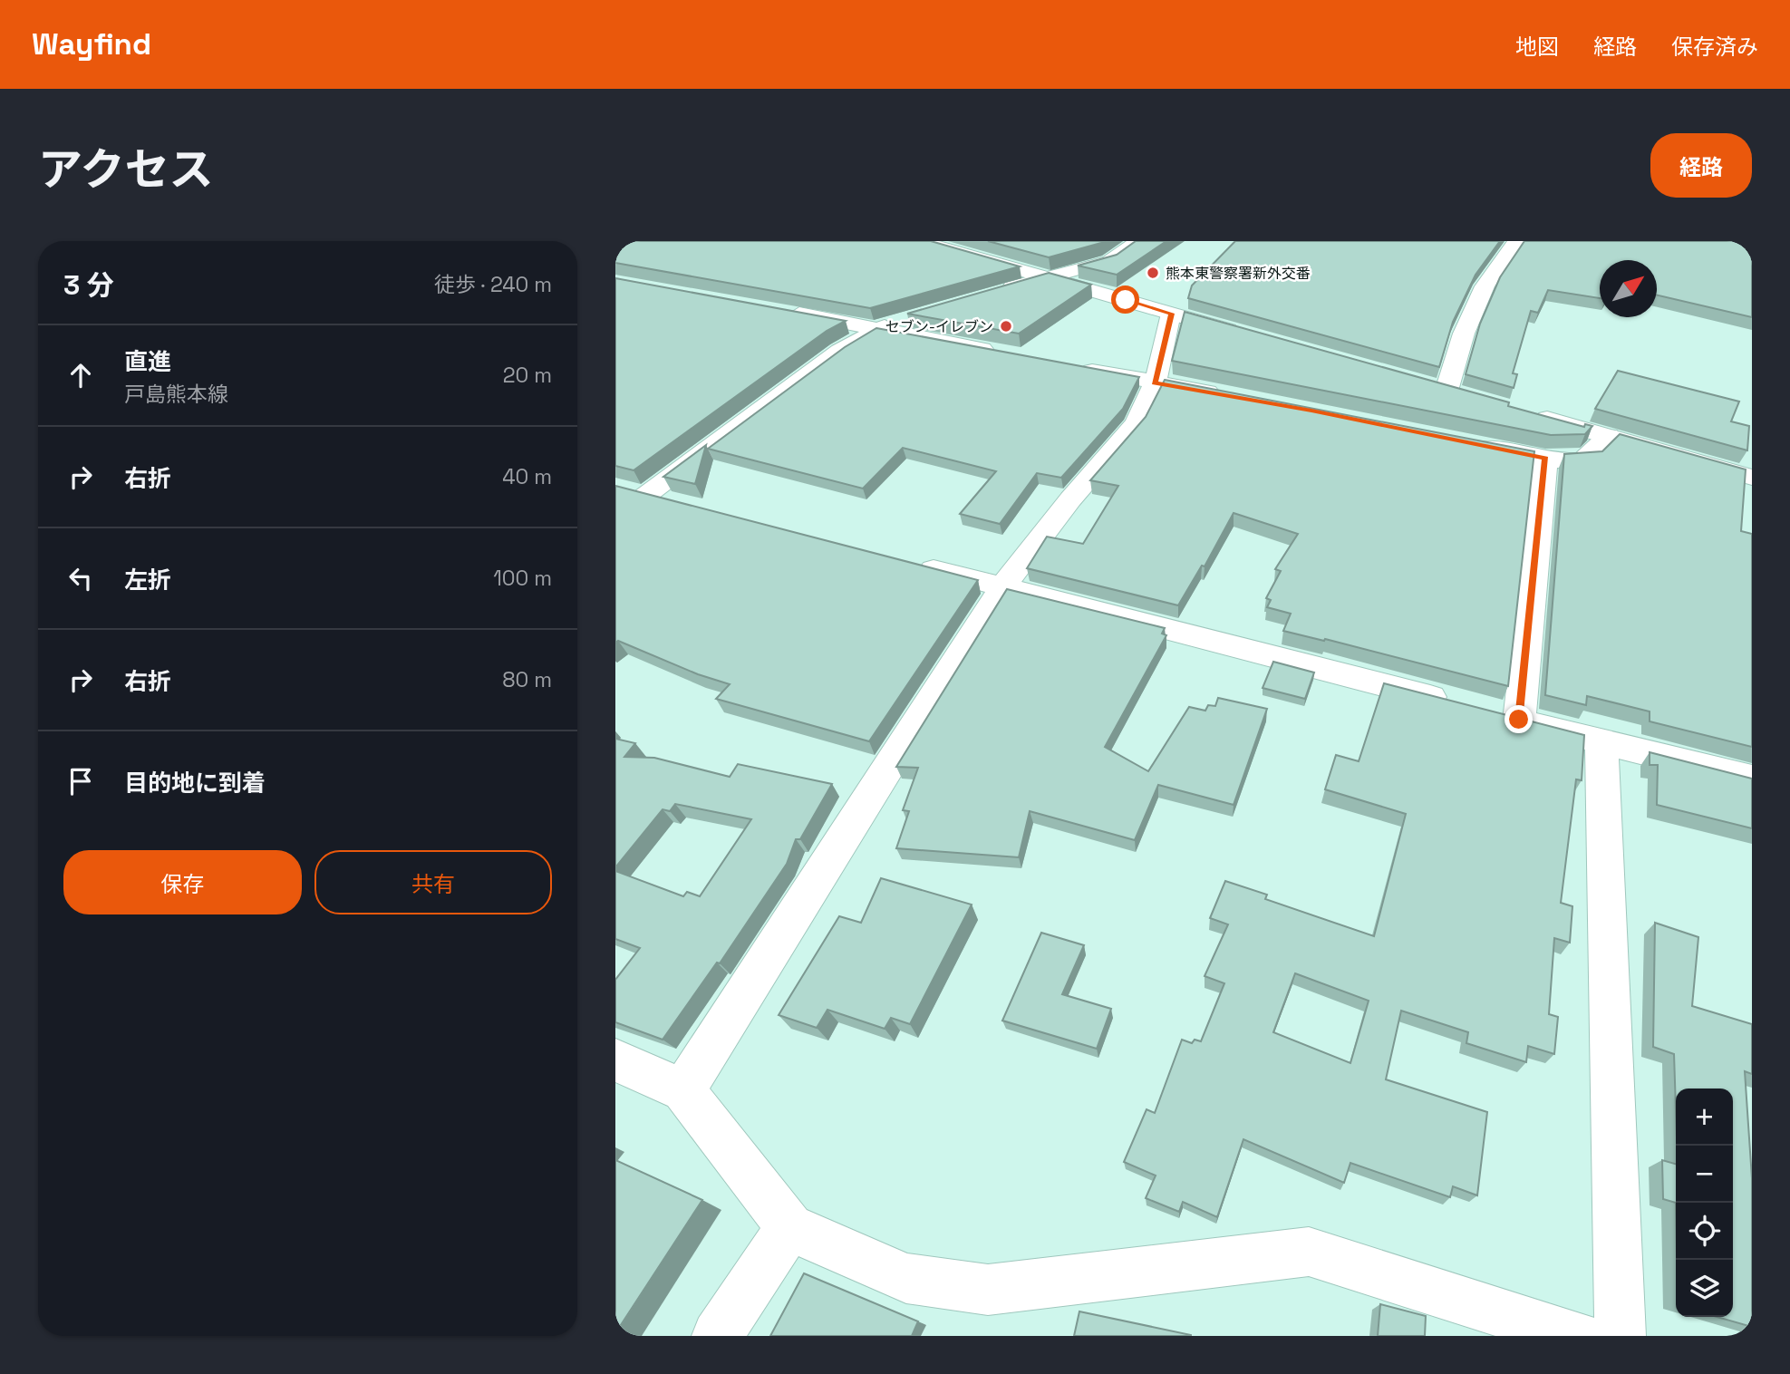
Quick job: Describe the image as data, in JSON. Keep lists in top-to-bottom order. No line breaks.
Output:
{"places":["熊本東警察署新外交番","セブン-イレブン"],"north":"top right","page":{"header":"Wayfind","nav":["地図","経路","保存済み"],"title":"アクセス","buttons":["経路",["保存","共有"]],"heading":["3 分","徒歩 · 240 m"],"list":[["直進","戸島熊本線","20 m"],["右折","40 m"],["左折","100 m"],["右折","80 m"],"目的地に到着"],"map_buttons":["+","−"]}}
